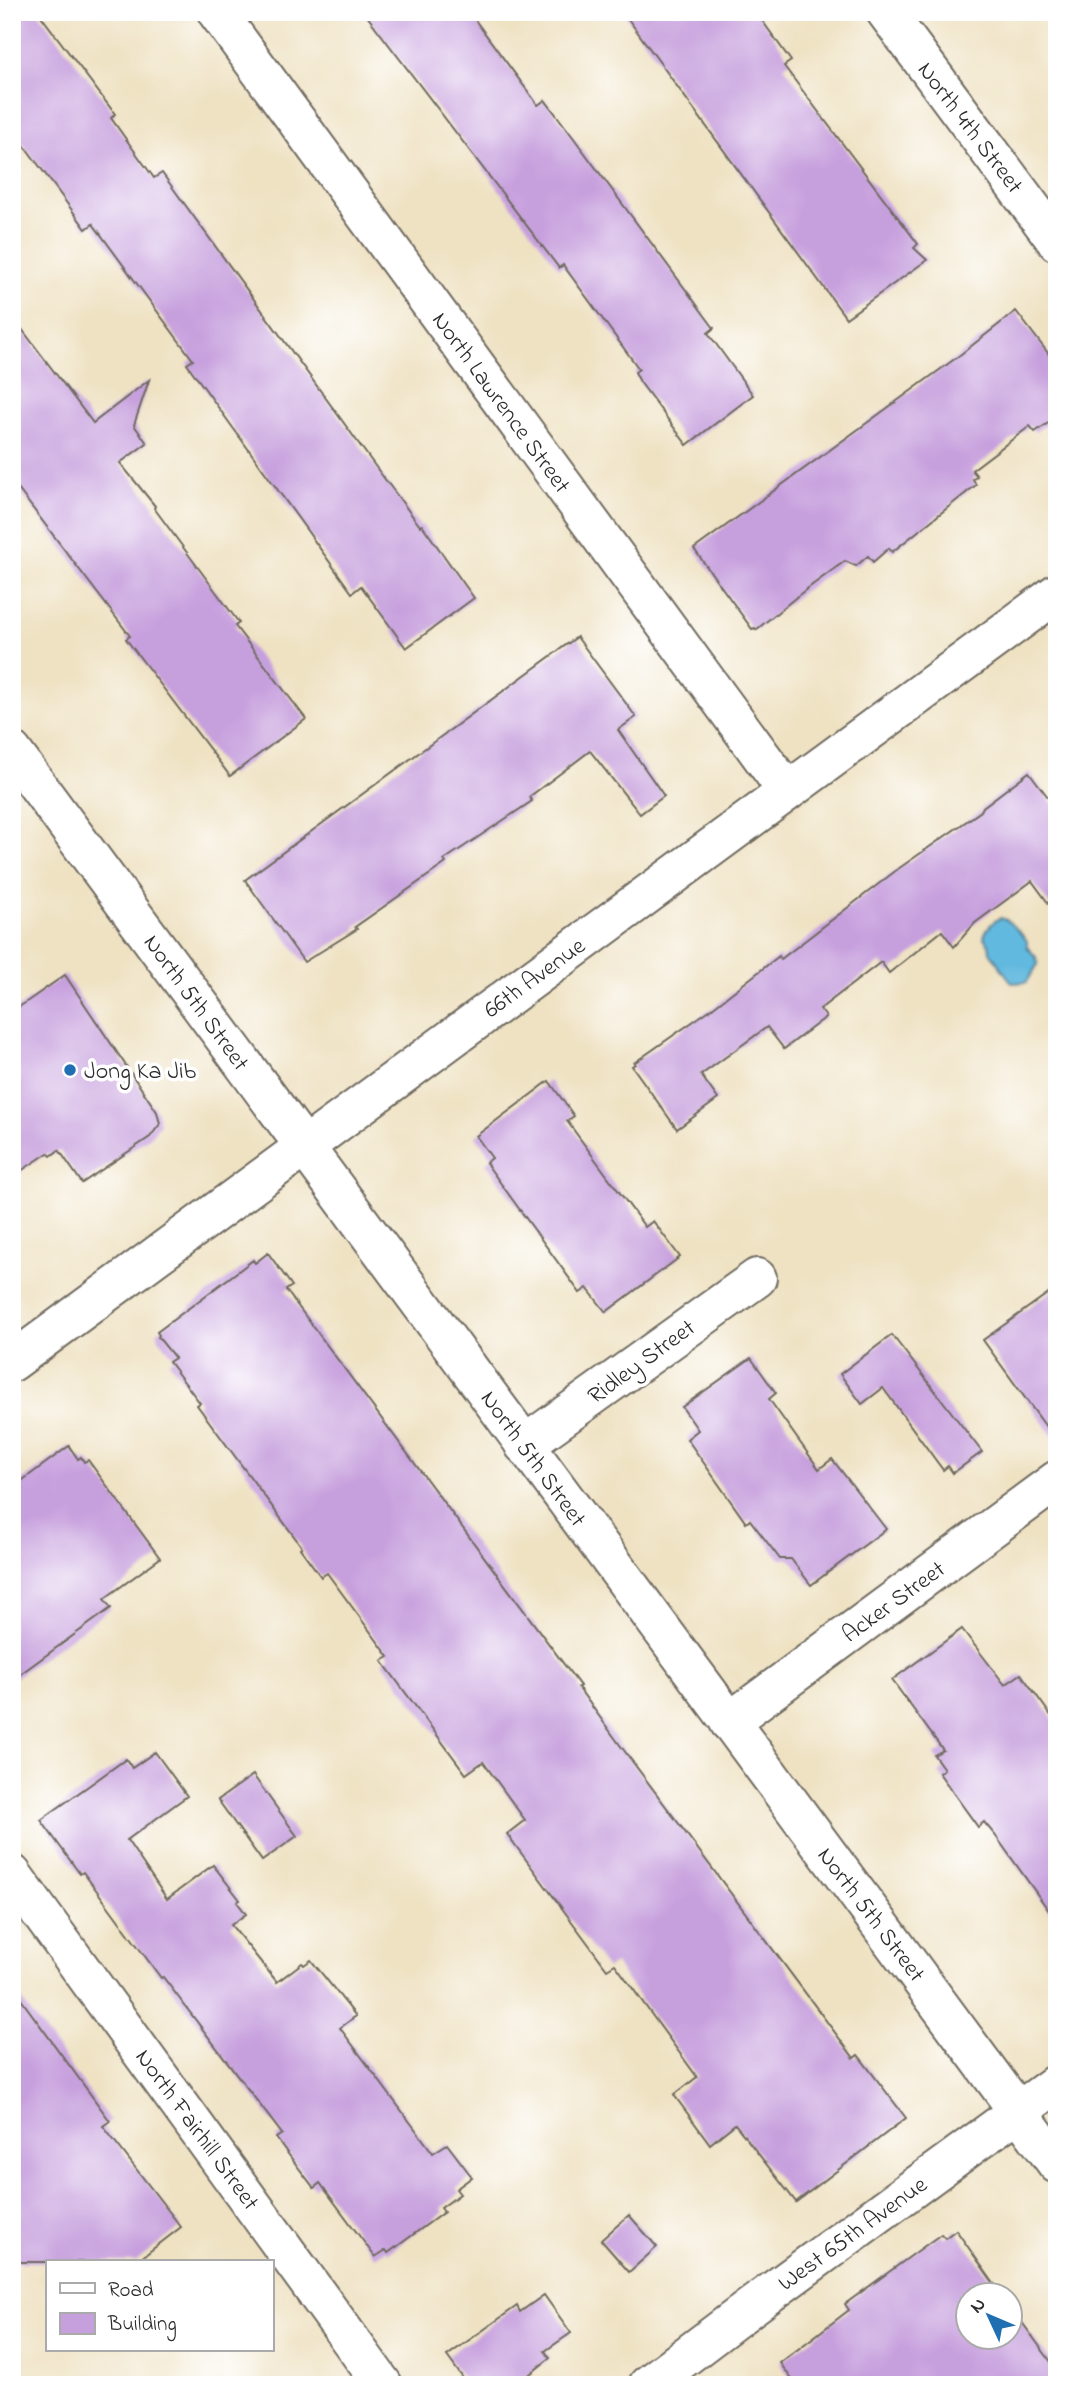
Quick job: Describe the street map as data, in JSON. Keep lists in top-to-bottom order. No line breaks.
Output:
{"streets":{"street":["North 4th Street","North Lawrence Street","66th Avenue","North 5th Street","Ridley Street","Acker Street","North Fairhill Street","West 65th Avenue"]},"crossings":[["North Lawrence Street","66th Avenue"],["66th Avenue","North 5th Street"],["North 5th Street","Ridley Street"],["North 5th Street","Acker Street"],["North 5th Street","West 65th Avenue"]],"places":["Jong Ka Jib"],"legend":["Road","Building"],"north":"top left"}
